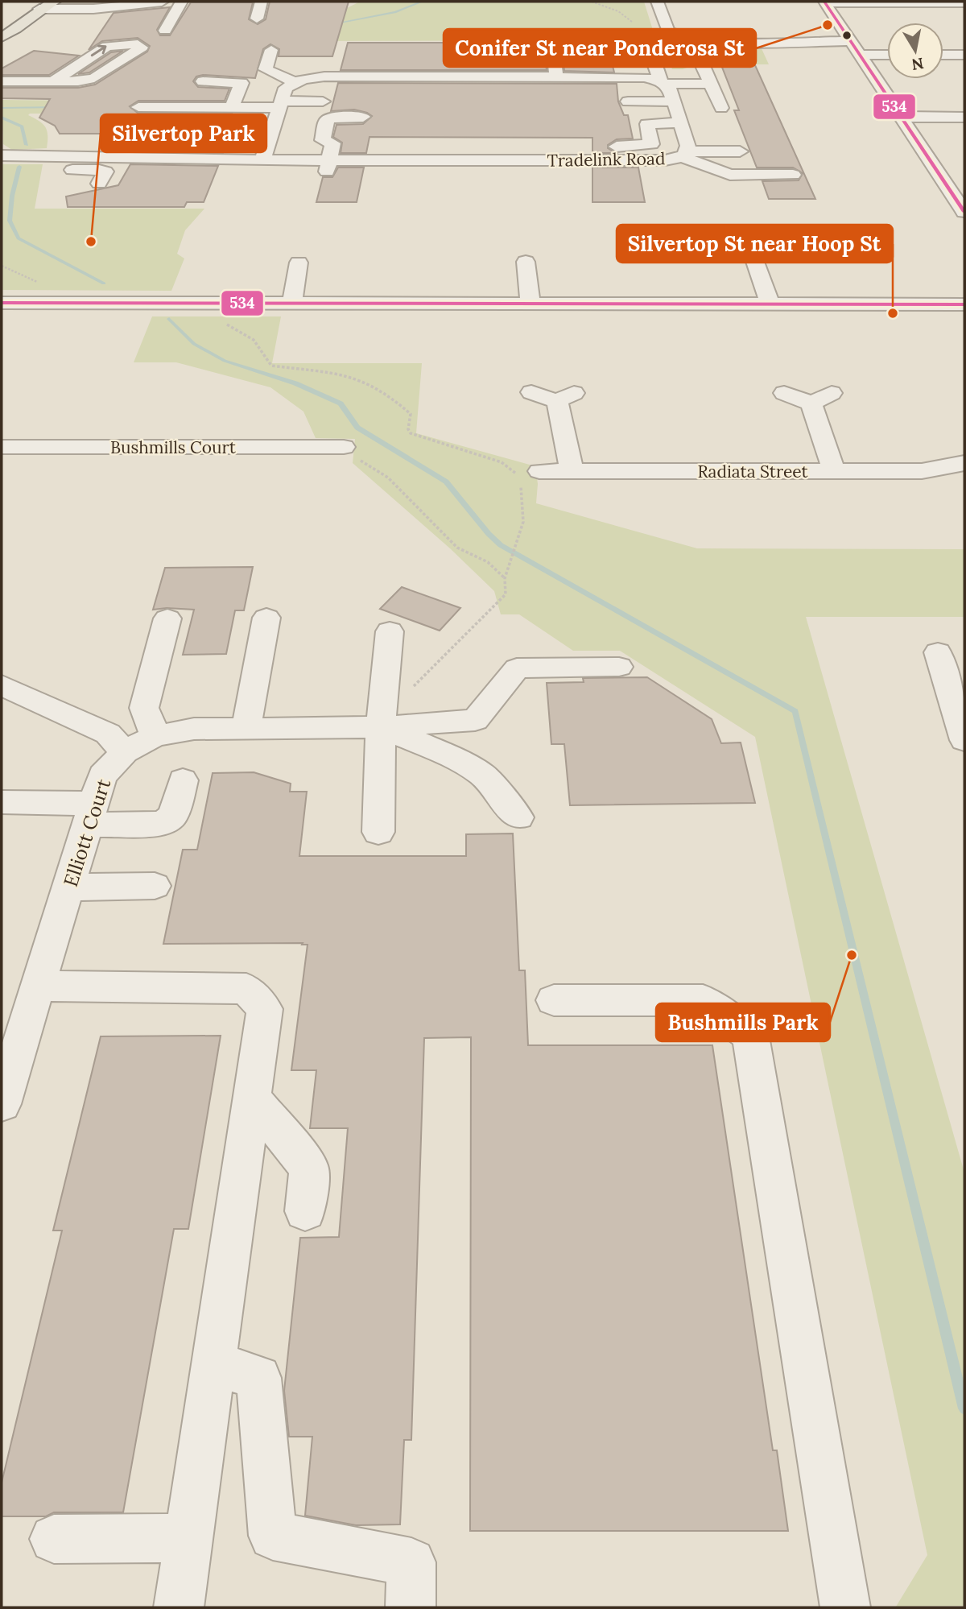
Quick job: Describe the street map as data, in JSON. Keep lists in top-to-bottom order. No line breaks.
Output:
{"streets":{"street":["Tradelink Road","Bushmills Court","Radiata Street","Elliott Court"]},"places":["Conifer St near Ponderosa St","Silvertop Park","Silvertop St near Hoop St","Bushmills Park"],"lines":["transit line 534"],"north":"bottom"}
